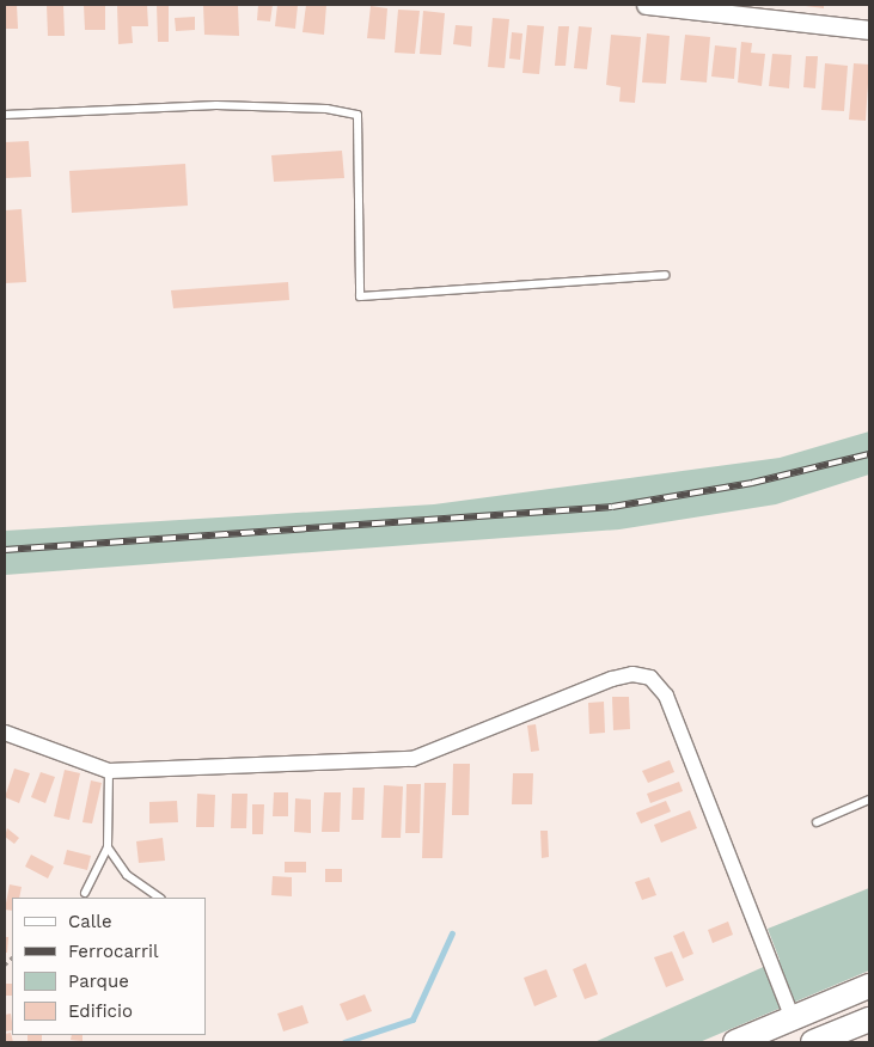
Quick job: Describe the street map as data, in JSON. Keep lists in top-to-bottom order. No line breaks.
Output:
{"legend":["Calle","Ferrocarril","Parque","Edificio"]}
